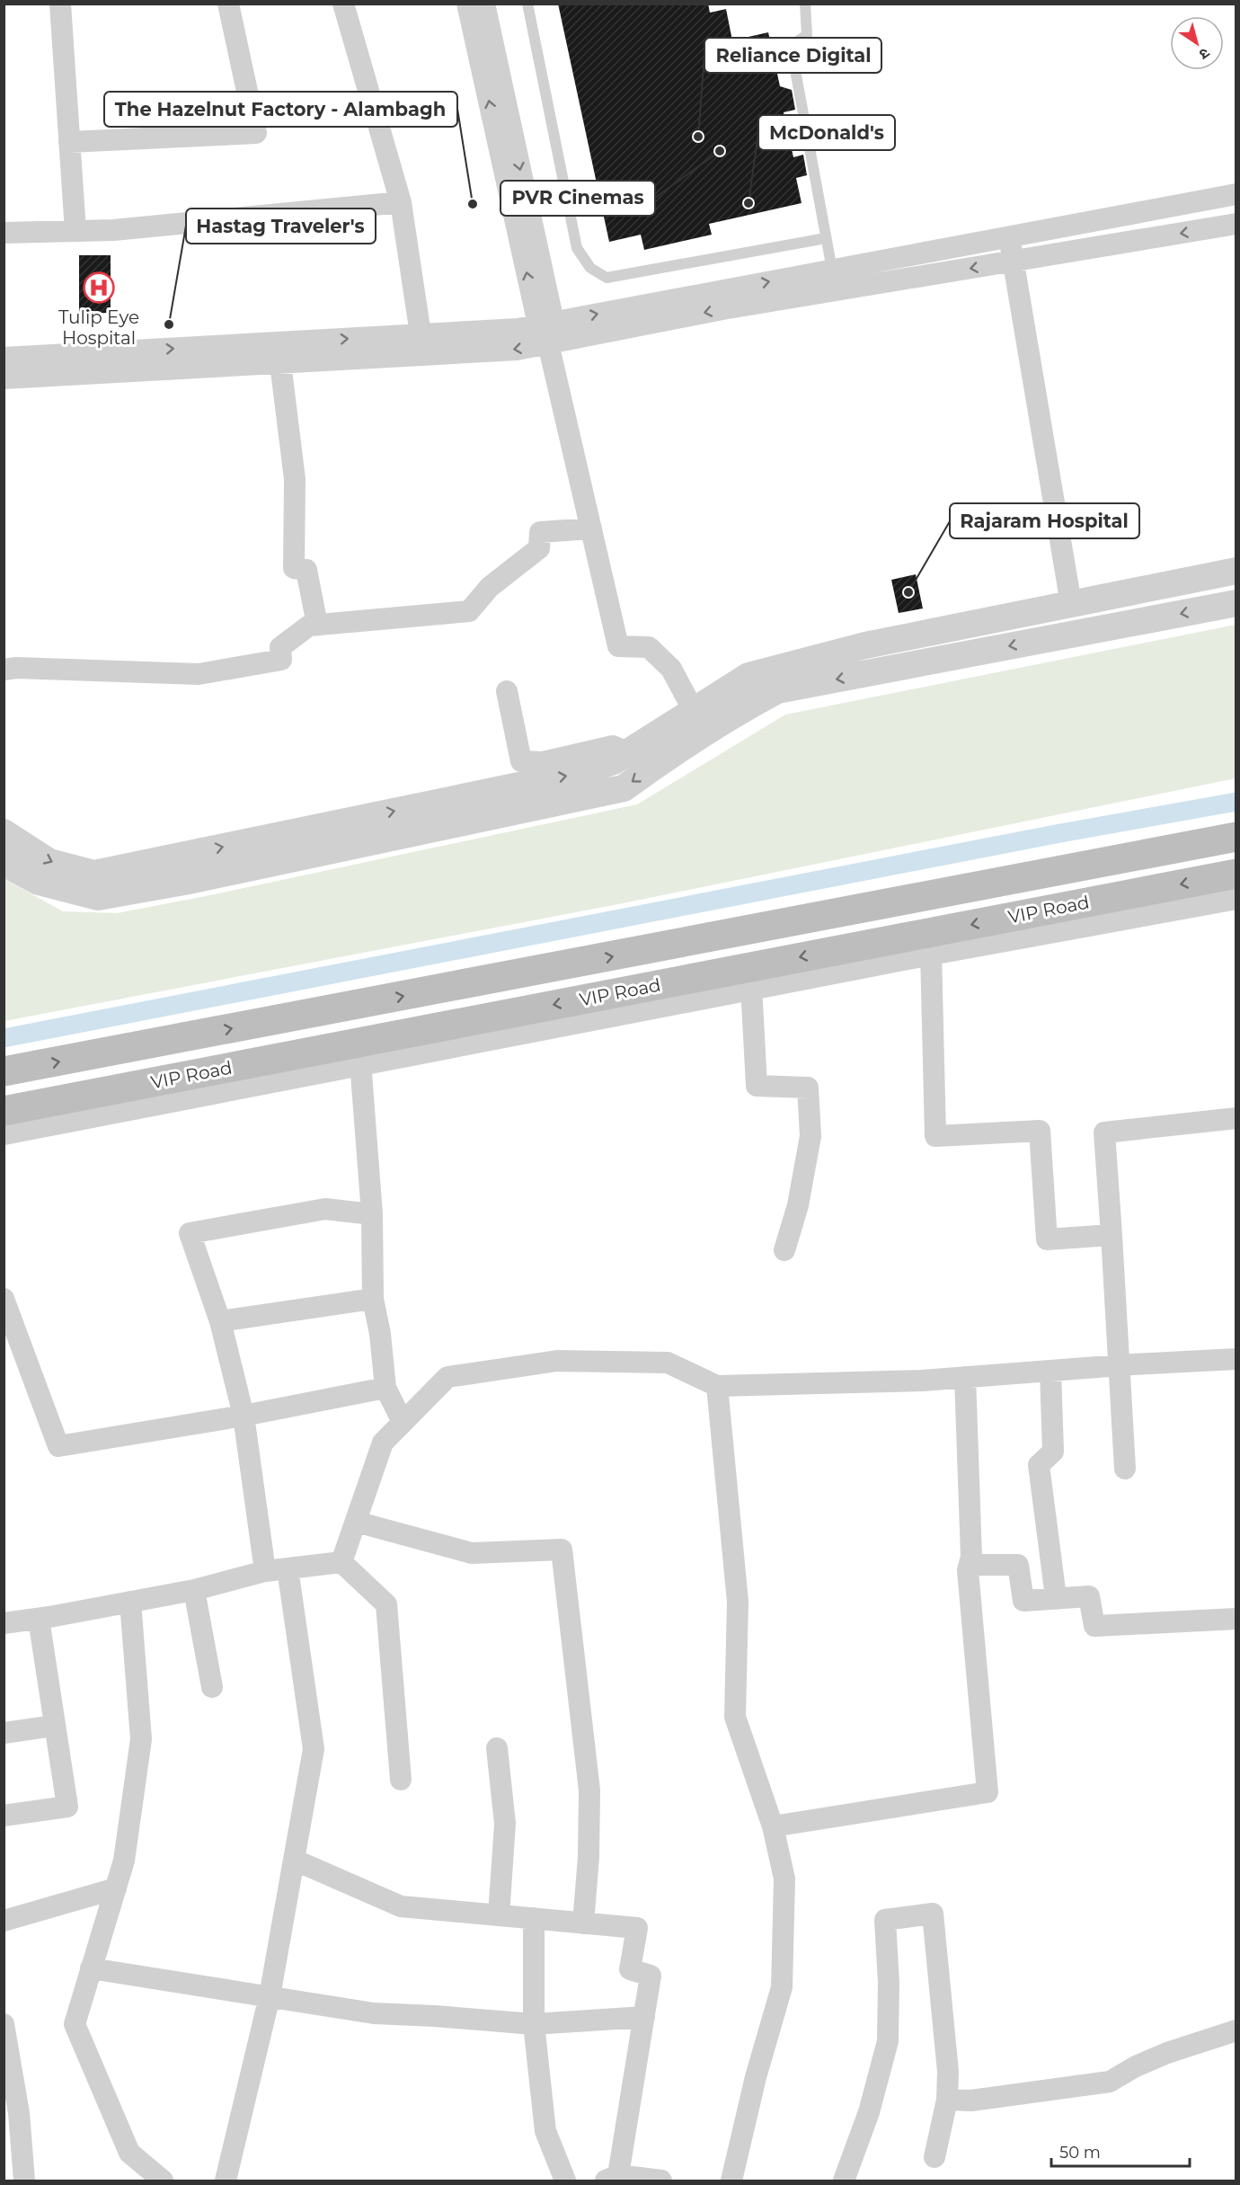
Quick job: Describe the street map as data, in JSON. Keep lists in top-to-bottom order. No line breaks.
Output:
{"streets":{"main road":["VIP Road"]},"places":{"other":["Reliance Digital","PVR Cinemas","McDonald's","The Hazelnut Factory - Alambagh","Hastag Traveler's","Rajaram Hospital"],"hospital":["Tulip Eye Hospital"]},"scale_bar":"50 m","north":"bottom right"}
